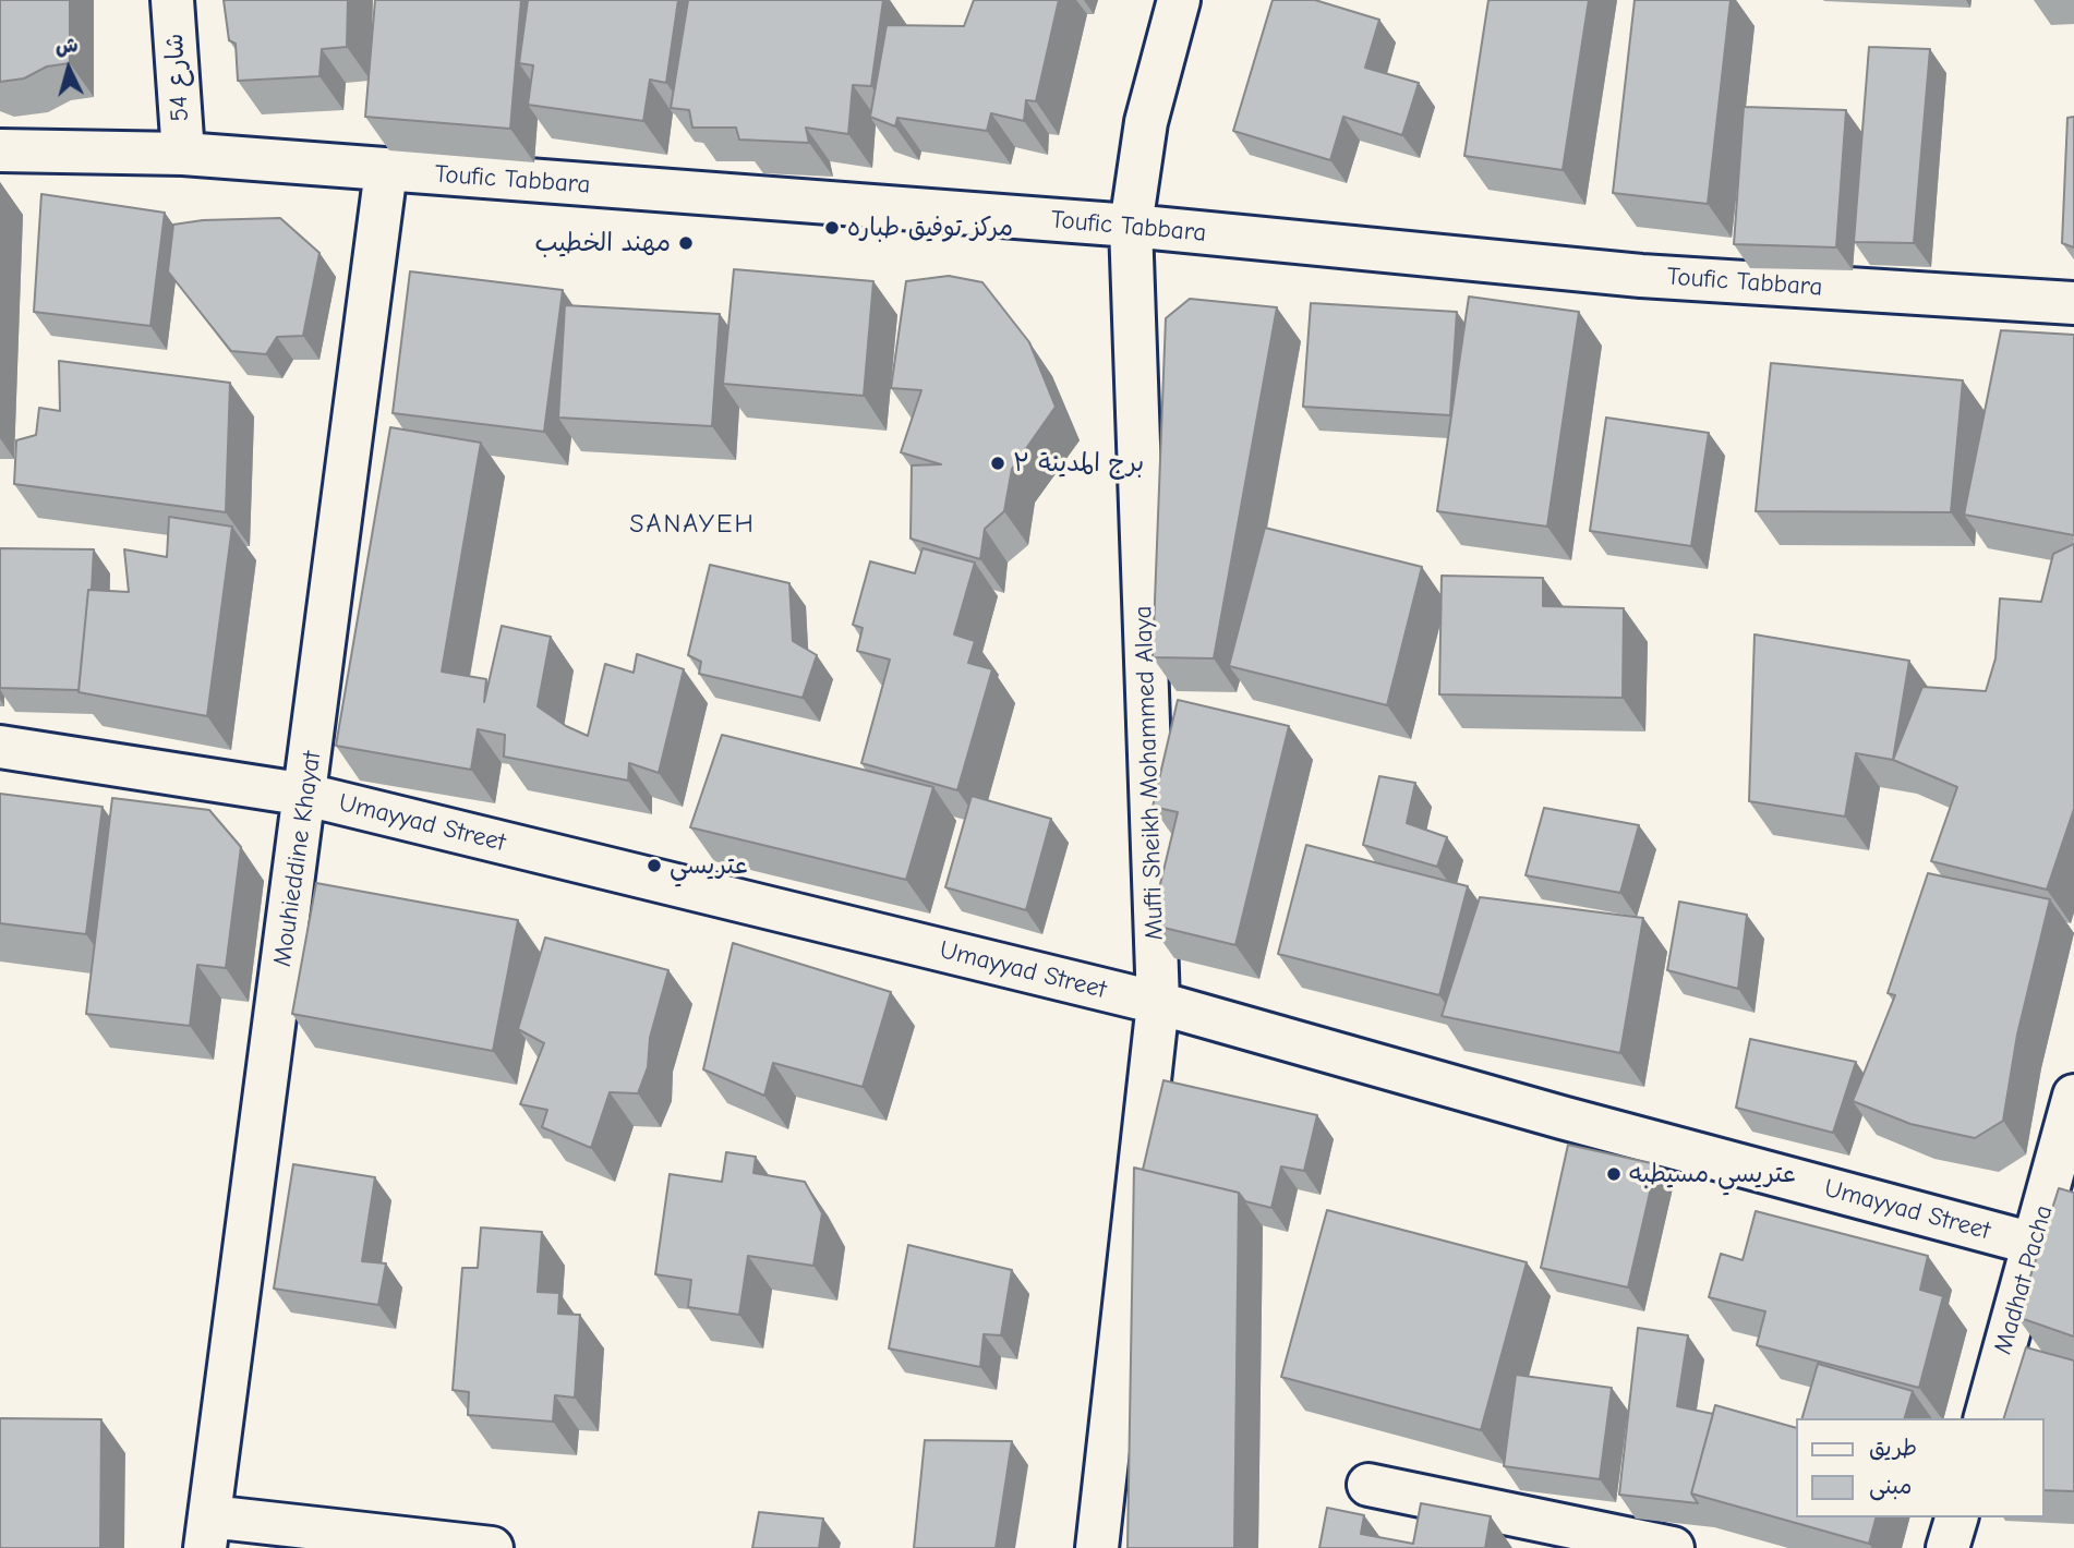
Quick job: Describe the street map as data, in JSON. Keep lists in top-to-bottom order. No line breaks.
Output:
{"streets":{"street":["شارع 54","Toufic Tabbara","Mufti Sheikh Mohammed Alaya","Umayyad Street","Mouhieddine Khayat","Madhat Pacha"]},"crossings":[["شارع 54","Toufic Tabbara"],["Toufic Tabbara","Mufti Sheikh Mohammed Alaya"],["Toufic Tabbara","Mouhieddine Khayat"],["Mufti Sheikh Mohammed Alaya","Umayyad Street"],["Umayyad Street","Mouhieddine Khayat"],["Umayyad Street","Madhat Pacha"]],"districts":["SANAYEH"],"places":["مركز توفيق طباره","مهند الخطيب","برج المدينة ٣","عتريسي","عتريسي مسيطبه"],"legend":["طريق","مبنى"],"north":"top"}
